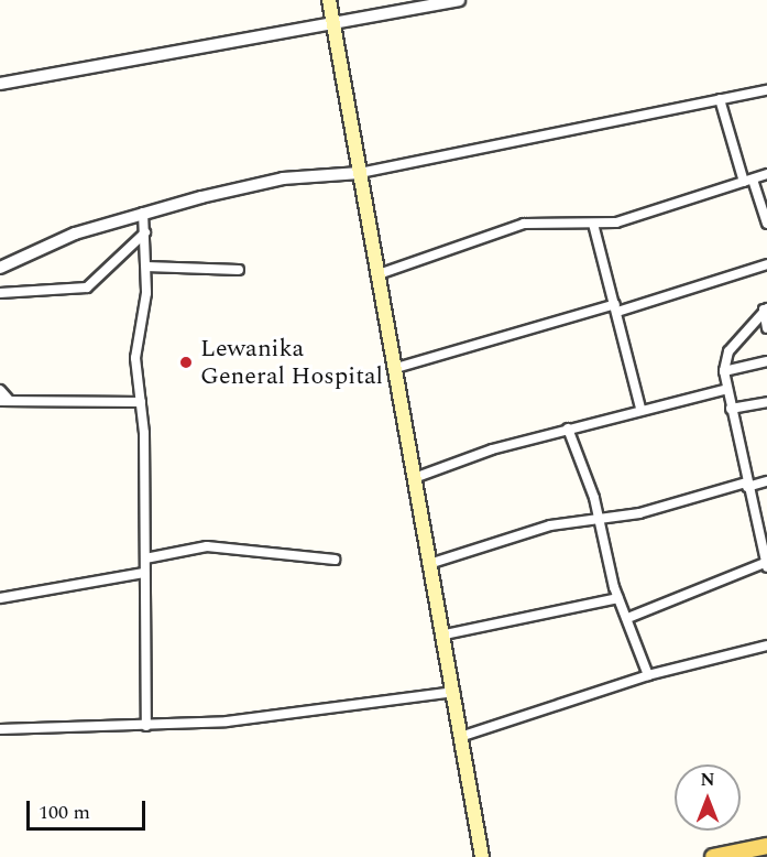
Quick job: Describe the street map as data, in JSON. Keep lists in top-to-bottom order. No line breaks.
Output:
{"places":["Lewanika General Hospital"],"scale_bar":"100 m","north":"top"}
